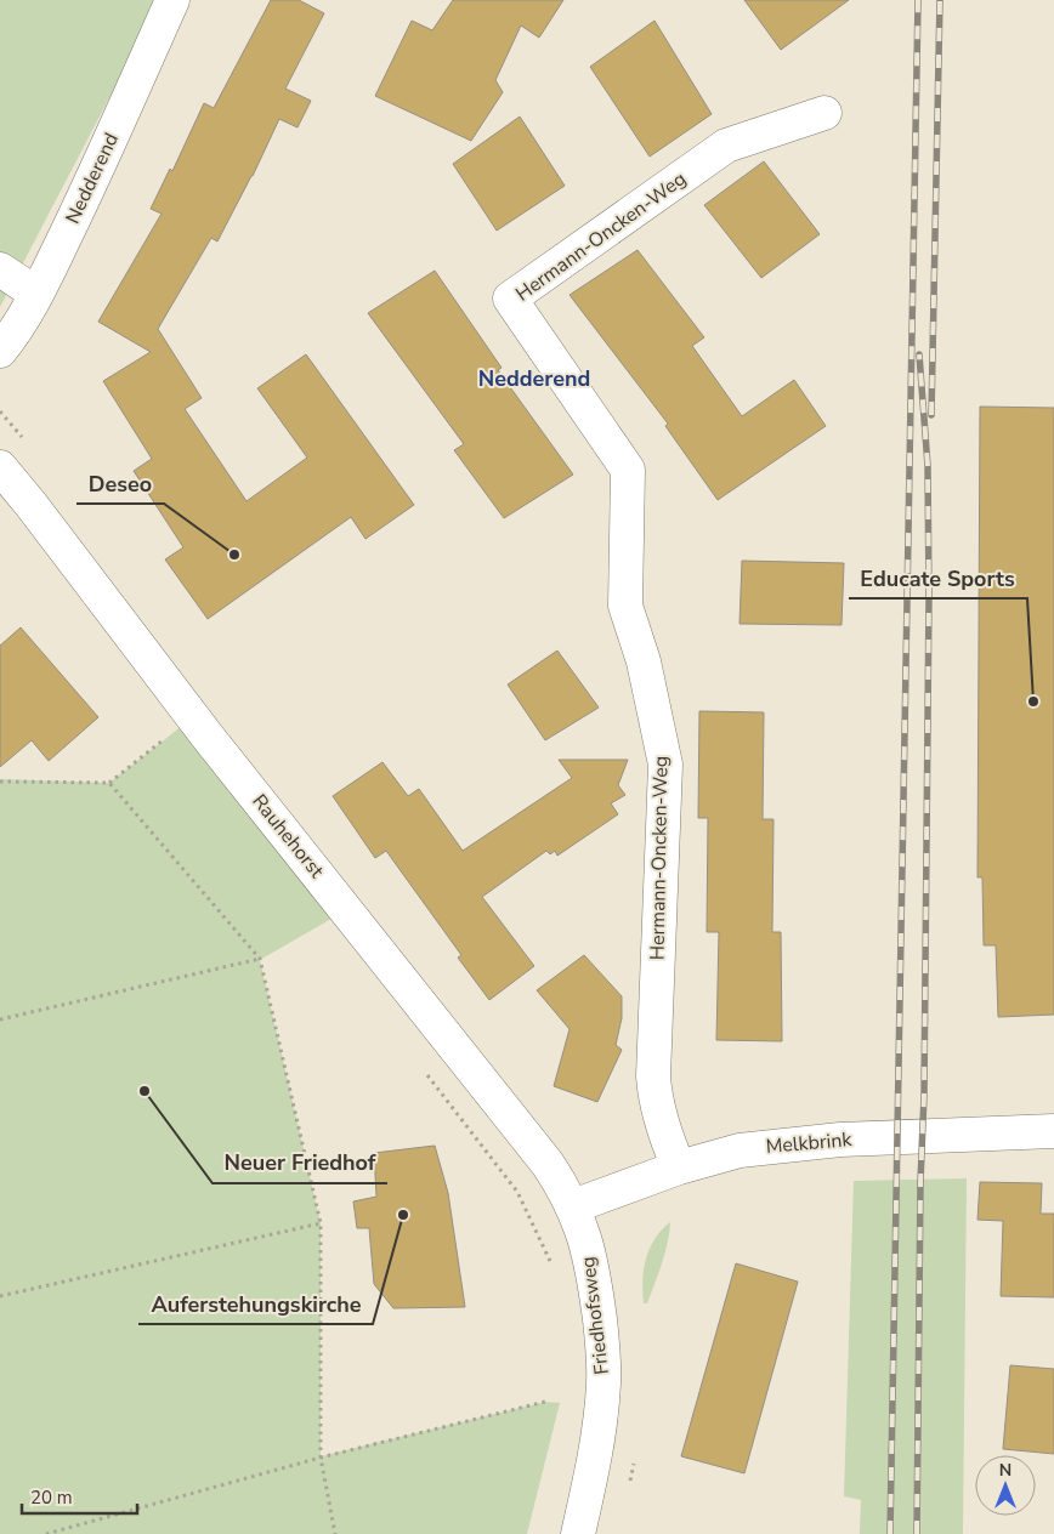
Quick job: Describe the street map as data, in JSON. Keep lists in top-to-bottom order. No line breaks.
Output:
{"streets":{"street":["Nedderend","Hermann-Oncken-Weg","Rauhehorst","Melkbrink","Friedhofsweg"]},"crossings":[["Hermann-Oncken-Weg","Melkbrink"],["Rauhehorst","Melkbrink"],["Rauhehorst","Friedhofsweg"],["Melkbrink","Friedhofsweg"]],"districts":["Nedderend"],"places":["Deseo","Educate Sports","Neuer Friedhof","Auferstehungskirche"],"scale_bar":"20 m","north":"top"}
